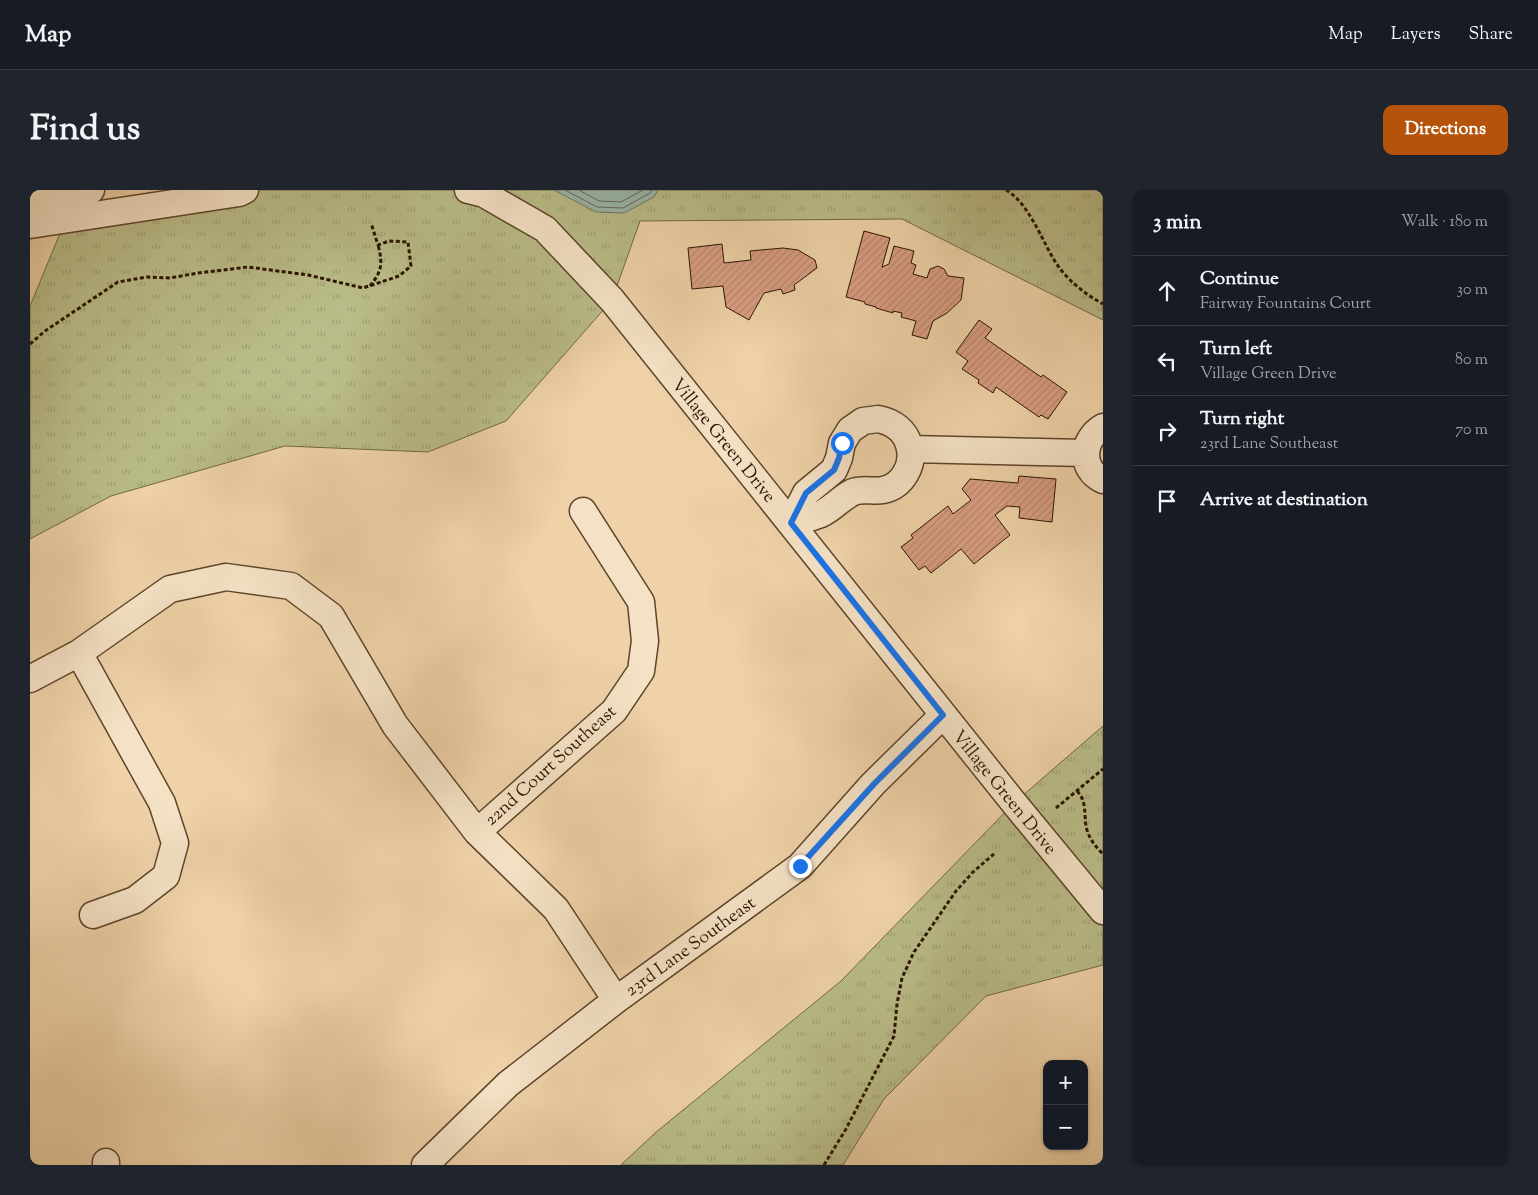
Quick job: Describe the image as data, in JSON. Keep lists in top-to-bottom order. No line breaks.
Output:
{"streets":{"street":["Village Green Drive","22nd Court Southeast","23rd Lane Southeast"]},"crossings":[["Village Green Drive","23rd Lane Southeast"]],"page":{"header":"Map","nav":["Map","Layers","Share"],"title":"Find us","buttons":"Directions","heading":["3 min","Walk · 180 m"],"list":[["Continue","Fairway Fountains Court","30 m"],["Turn left","Village Green Drive","80 m"],["Turn right","23rd Lane Southeast","70 m"],"Arrive at destination"],"map_buttons":["+","−"]}}
